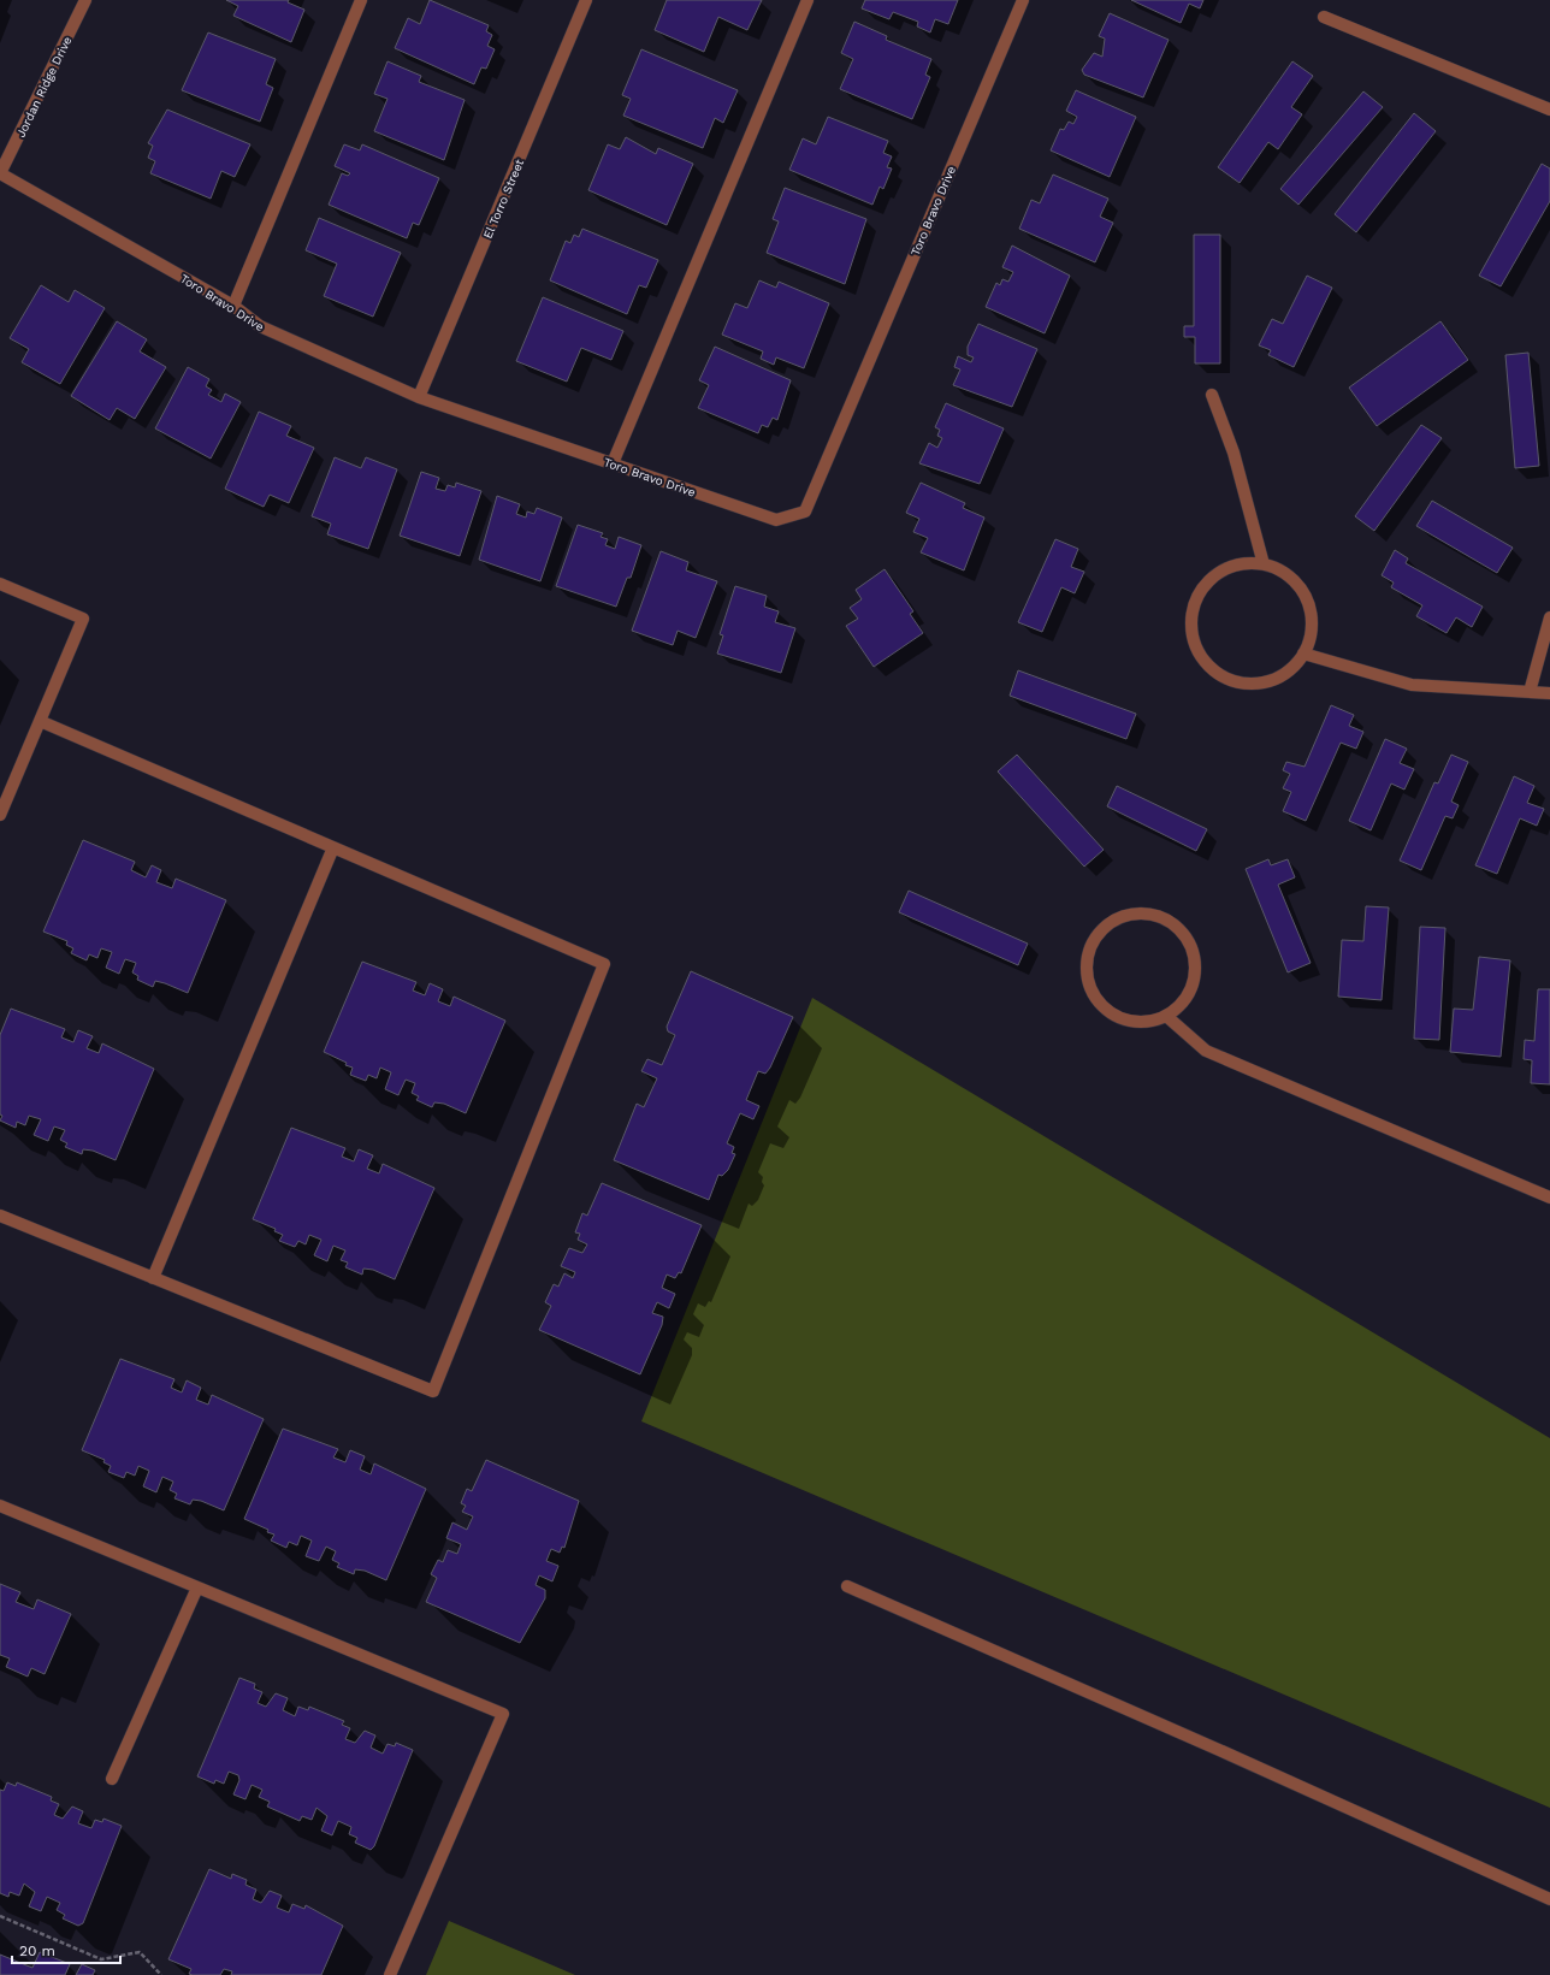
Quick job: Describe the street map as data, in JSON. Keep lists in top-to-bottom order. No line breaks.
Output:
{"streets":{"street":["Jordan Ridge Drive","El Torro Street","Toro Bravo Drive"]},"crossings":[["Jordan Ridge Drive","Toro Bravo Drive"],["El Torro Street","Toro Bravo Drive"]],"scale_bar":"20 m"}
